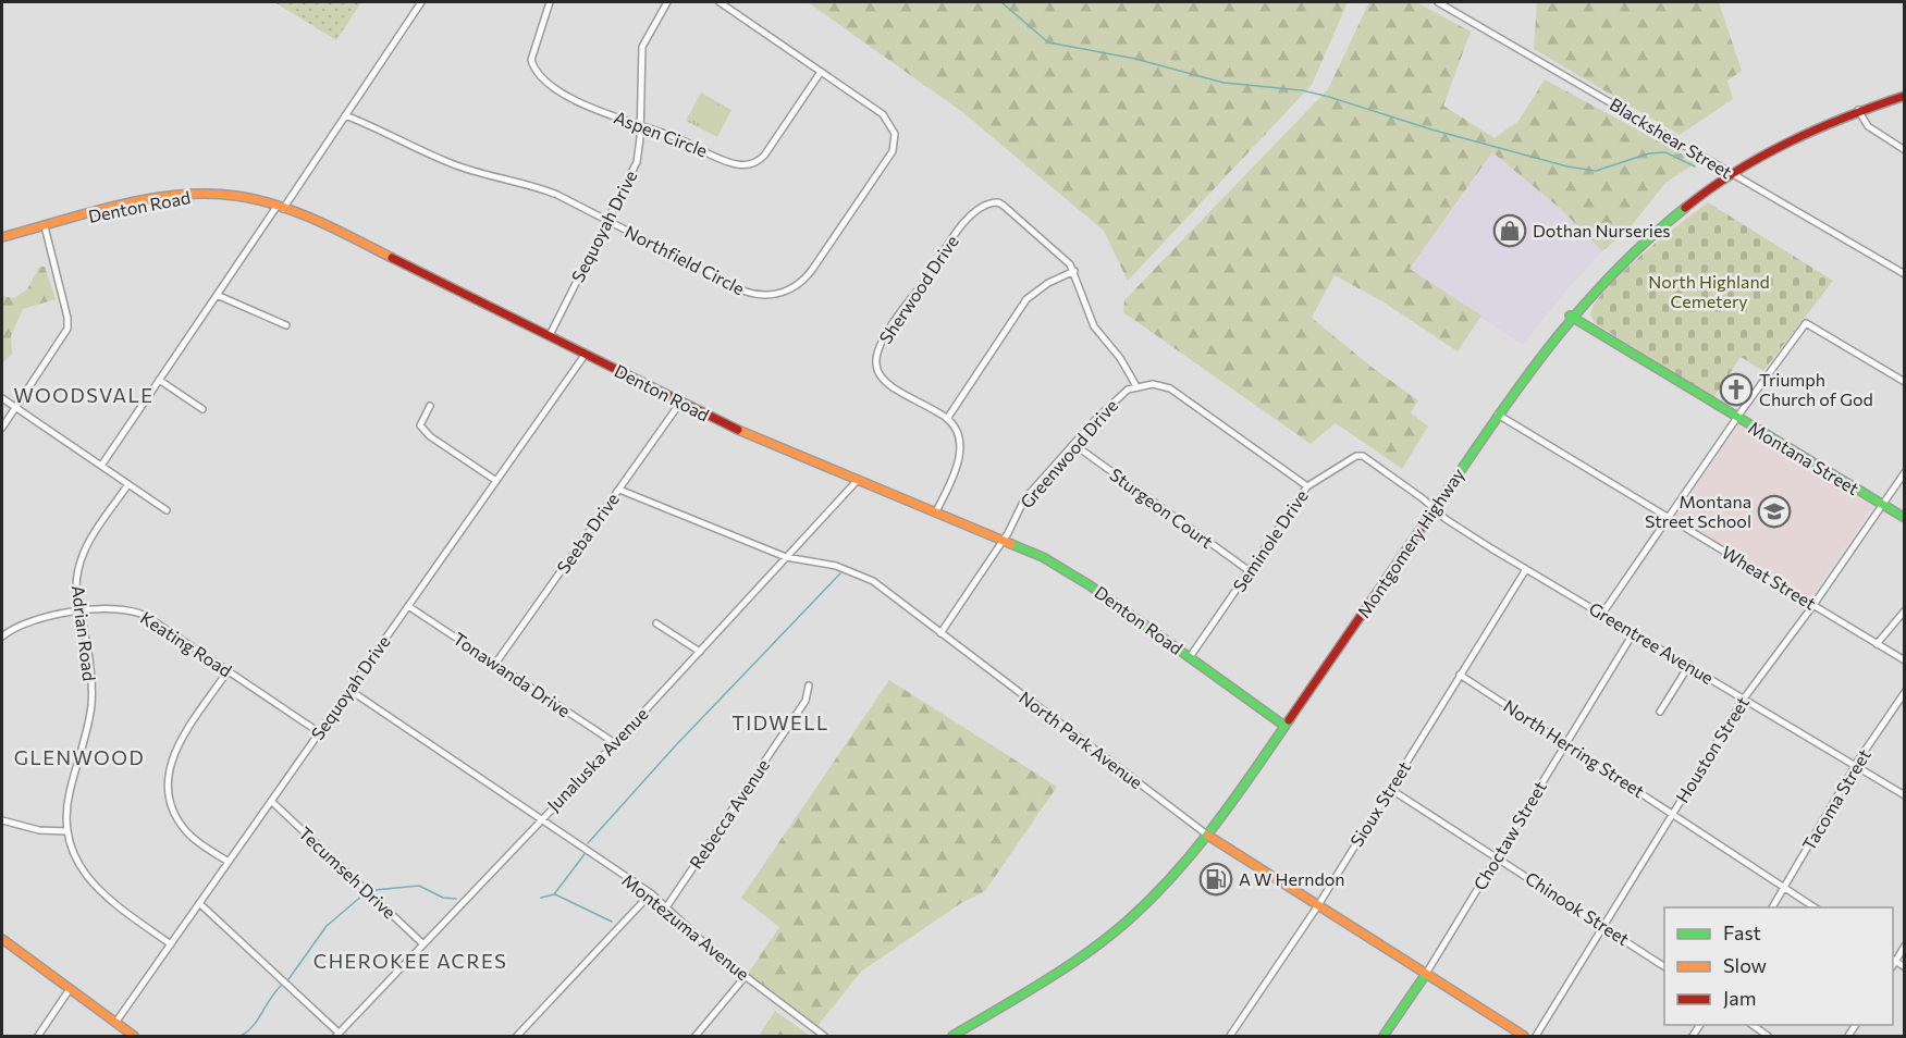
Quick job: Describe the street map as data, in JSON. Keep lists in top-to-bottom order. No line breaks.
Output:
{"streets":{"street":["Aspen Circle","Blackshear Street","Denton Road","Sequoyah Drive","Northfield Circle","Sherwood Drive","Greenwood Drive","Montana Street","Sturgeon Court","Seeba Drive","Seminole Drive","Montgomery Highway","Wheat Street","Adrian Road","Greentree Avenue","Keating Road","Tonawanda Drive","North Park Avenue","North Herring Street","Houston Street","Junaluska Avenue","Tacoma Street","Sioux Street","Rebecca Avenue","Choctaw Street","Tecumseh Drive","Chinook Street","Montezuma Avenue"]},"crossings":[["Aspen Circle","Sequoyah Drive"],["Aspen Circle","Northfield Circle"],["Blackshear Street","Montgomery Highway"],["Denton Road","Sequoyah Drive"],["Denton Road","Greenwood Drive"],["Denton Road","Seeba Drive"],["Denton Road","Seminole Drive"],["Denton Road","Montgomery Highway"],["Denton Road","Junaluska Avenue"],["Sequoyah Drive","Northfield Circle"],["Sequoyah Drive","Adrian Road"],["Sequoyah Drive","Keating Road"],["Sequoyah Drive","Tonawanda Drive"],["Sequoyah Drive","Tecumseh Drive"],["Sequoyah Drive","Montezuma Avenue"],["Sherwood Drive","Greenwood Drive"],["Greenwood Drive","Sturgeon Court"],["Greenwood Drive","Seminole Drive"],["Greenwood Drive","North Park Avenue"],["Montana Street","Montgomery Highway"],["Montana Street","Houston Street"],["Sturgeon Court","Seminole Drive"],["Seeba Drive","Tonawanda Drive"],["Seeba Drive","North Park Avenue"],["Seminole Drive","Montgomery Highway"],["Seminole Drive","Greentree Avenue"],["Montgomery Highway","Wheat Street"],["Montgomery Highway","Greentree Avenue"],["Montgomery Highway","North Park Avenue"],["Wheat Street","Houston Street"],["Adrian Road","Keating Road"],["Greentree Avenue","Houston Street"],["Greentree Avenue","Tacoma Street"],["Greentree Avenue","Sioux Street"],["Greentree Avenue","Choctaw Street"],["Tonawanda Drive","Junaluska Avenue"],["North Park Avenue","Junaluska Avenue"],["North Park Avenue","Sioux Street"],["North Park Avenue","Choctaw Street"],["North Herring Street","Houston Street"],["North Herring Street","Tacoma Street"],["North Herring Street","Sioux Street"],["North Herring Street","Choctaw Street"],["Houston Street","Chinook Street"],["Junaluska Avenue","Tecumseh Drive"],["Junaluska Avenue","Montezuma Avenue"],["Sioux Street","Chinook Street"],["Rebecca Avenue","Montezuma Avenue"],["Choctaw Street","Chinook Street"]],"districts":["WOODSVALE","TIDWELL","GLENWOOD","CHEROKEE ACRES"],"parks":["North Highland Cemetery"],"places":{"shop":["Dothan Nurseries"],"church":["Triumph Church of God"],"school or university":["Montana Street School"],"fuel station":["A W Herndon"]},"legend":["Fast","Slow","Jam"]}
